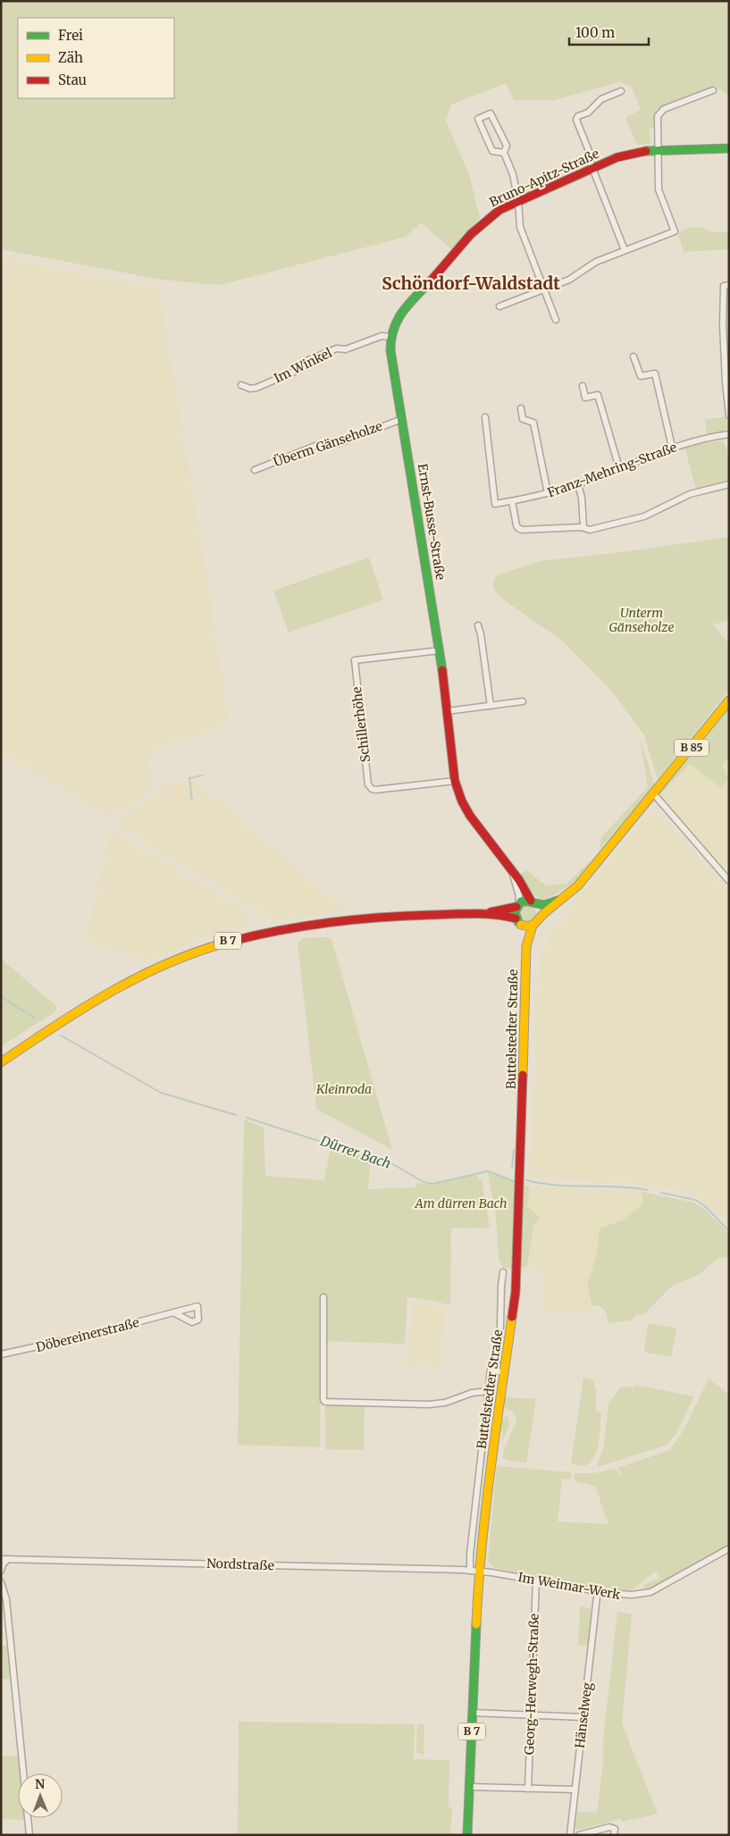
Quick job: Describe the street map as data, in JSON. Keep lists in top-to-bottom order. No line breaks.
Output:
{"streets":{"main road":["Bruno-Apitz-Straße","Ernst-Busse-Straße","B 85","B 7","Buttelstedter Straße"],"street":["Im Winkel","Überm Gänseholze","Franz-Mehring-Straße","Schillerhöhe","Döbereinerstraße","Nordstraße","Im Weimar-Werk","Georg-Herwegh-Straße","Hänselweg"]},"crossings":[["Bruno-Apitz-Straße","Im Winkel"],["Bruno-Apitz-Straße","Ernst-Busse-Straße"],["Im Winkel","Ernst-Busse-Straße"],["Überm Gänseholze","Ernst-Busse-Straße"],["Ernst-Busse-Straße","Schillerhöhe"],["Ernst-Busse-Straße","B 85"],["Ernst-Busse-Straße","B 7"],["B 85","B 7"],["B 7","Buttelstedter Straße"],["Buttelstedter Straße","Nordstraße"],["Buttelstedter Straße","Im Weimar-Werk"],["Nordstraße","Im Weimar-Werk"],["Im Weimar-Werk","Georg-Herwegh-Straße"]],"districts":["Schöndorf-Waldstadt"],"water":["Dürrer Bach"],"parks":["Unterm Gänseholze","Kleinroda","Am dürren Bach"],"legend":["Frei","Zäh","Stau"],"scale_bar":"100 m","north":"top"}
